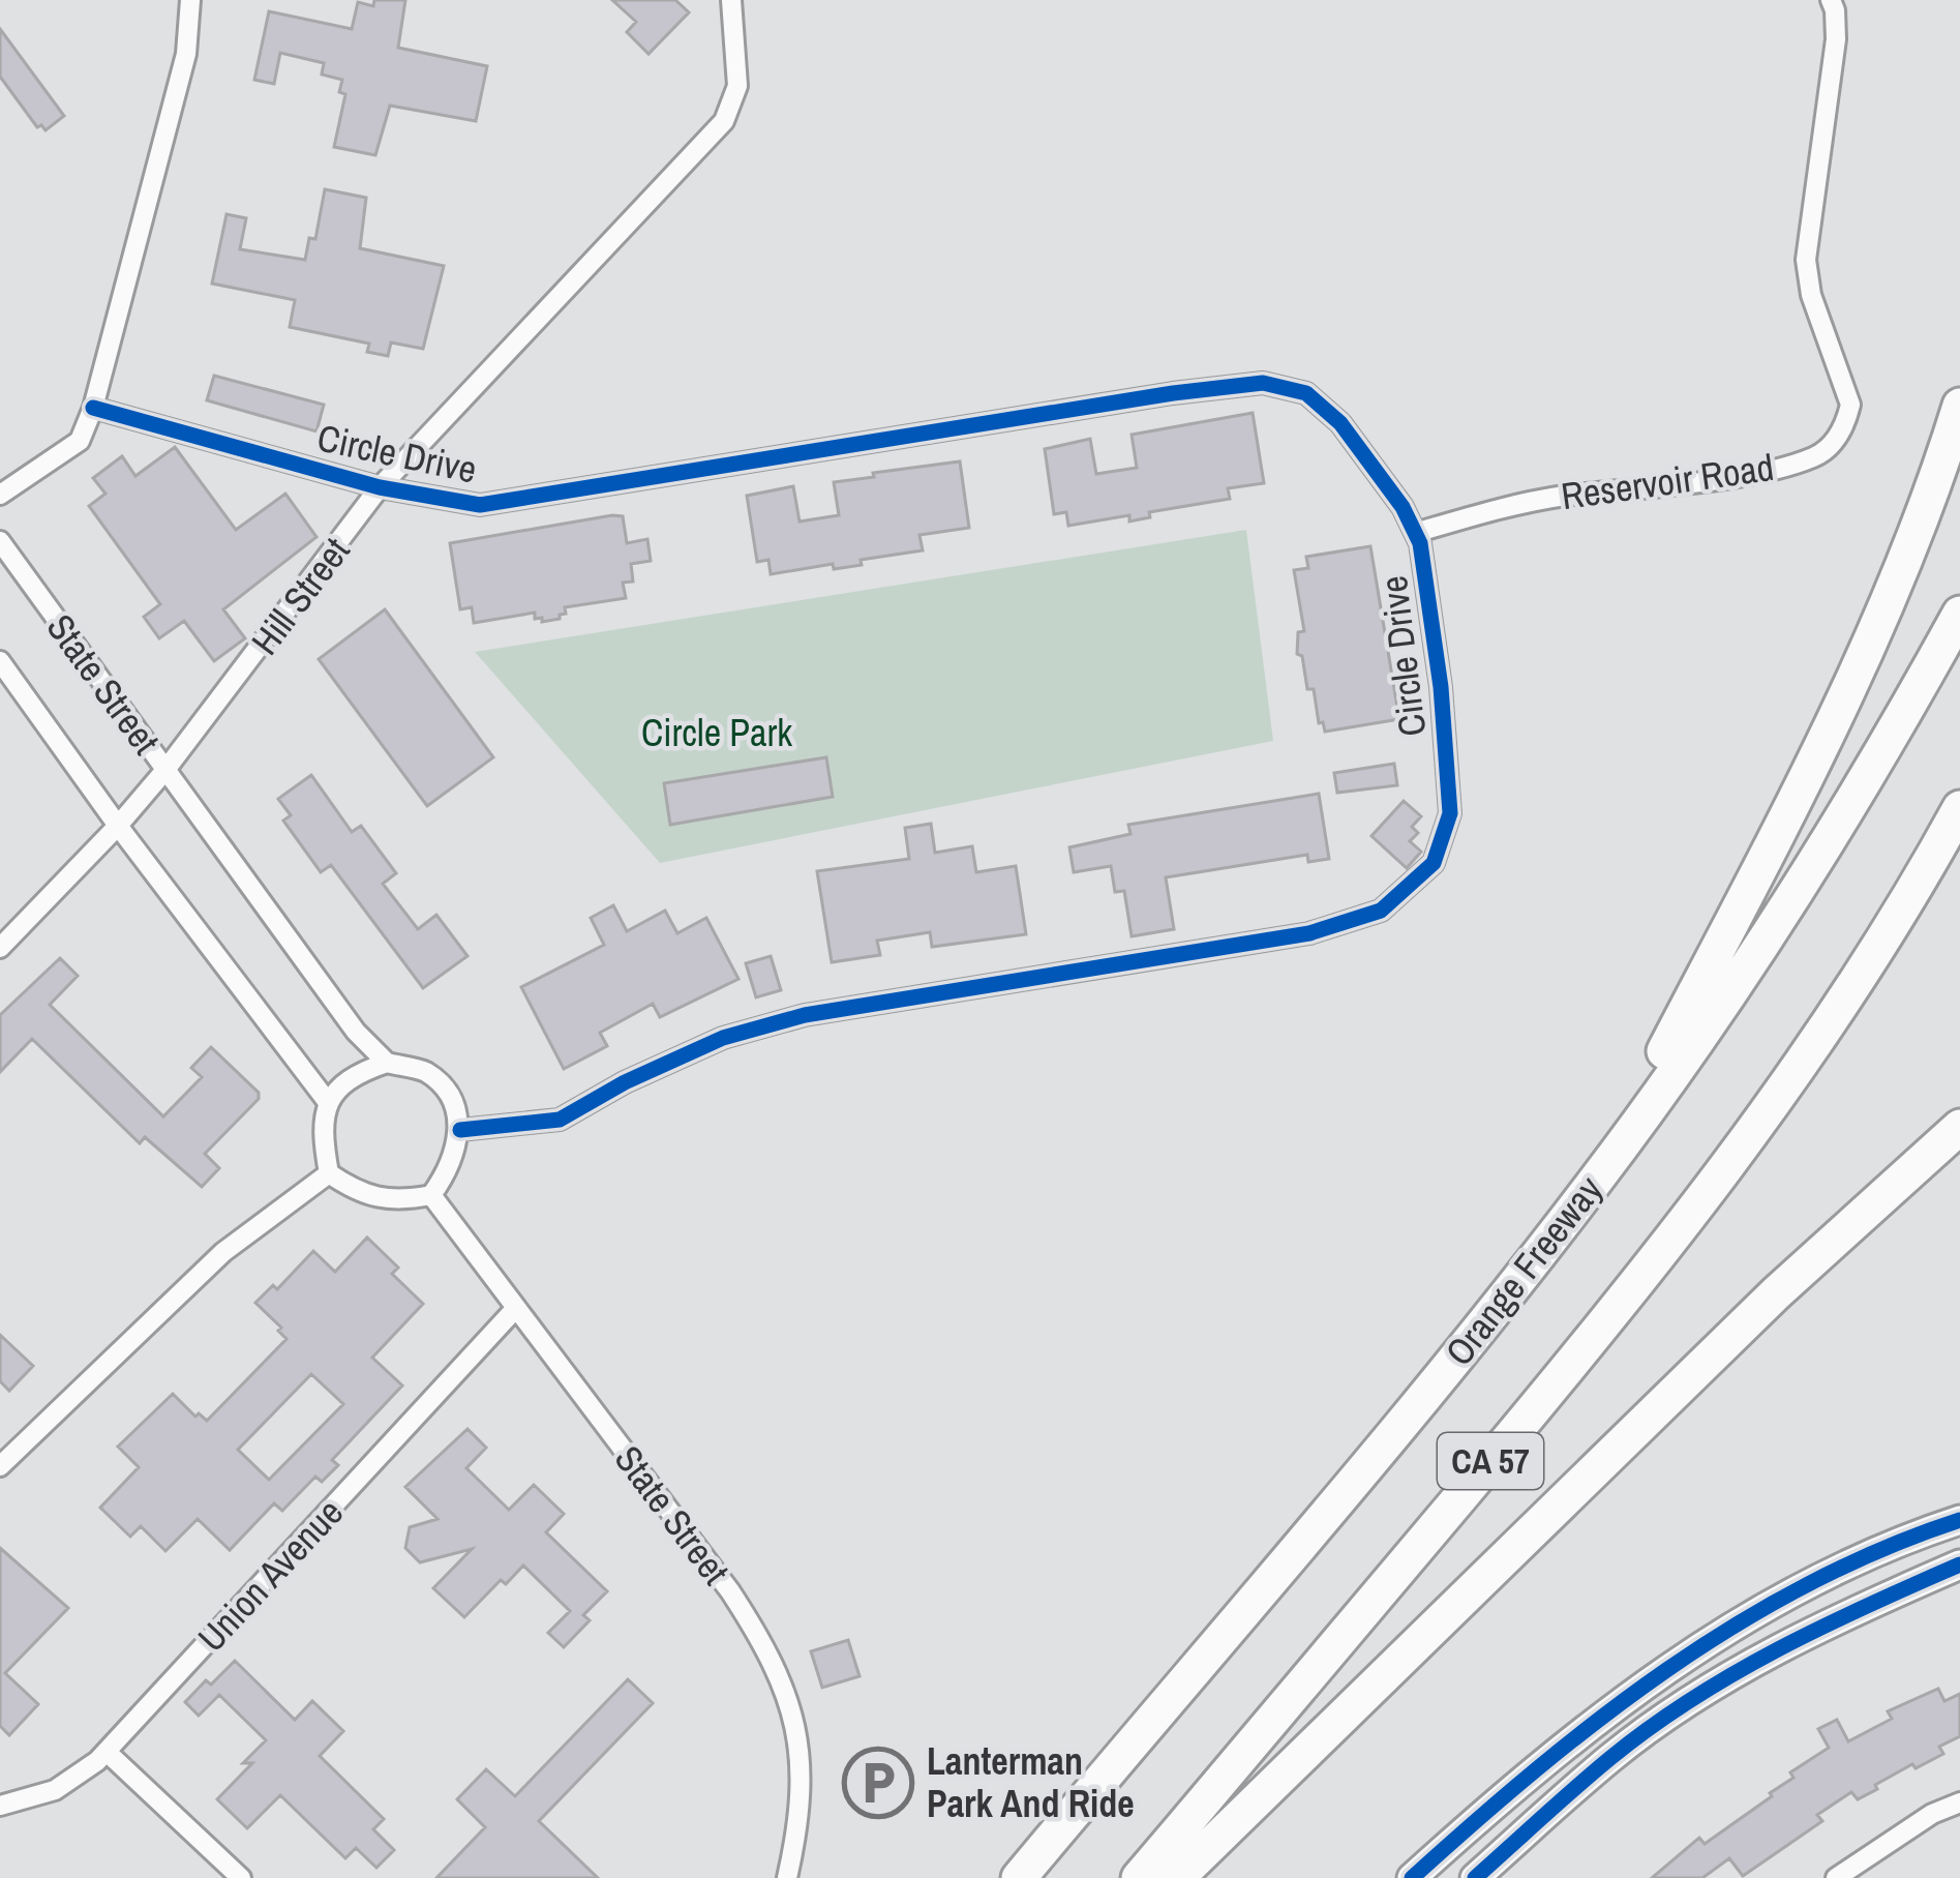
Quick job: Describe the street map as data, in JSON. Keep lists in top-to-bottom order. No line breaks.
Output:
{"streets":{"highway":["Orange Freeway","CA 57"],"street":["Circle Drive","Reservoir Road","Hill Street","State Street","Union Avenue"]},"crossings":[["Circle Drive","Reservoir Road"],["Circle Drive","Hill Street"],["Circle Drive","State Street"],["Hill Street","State Street"],["State Street","Union Avenue"]],"parks":["Circle Park"],"places":{"parking":["Lanterman Park And Ride"]}}
